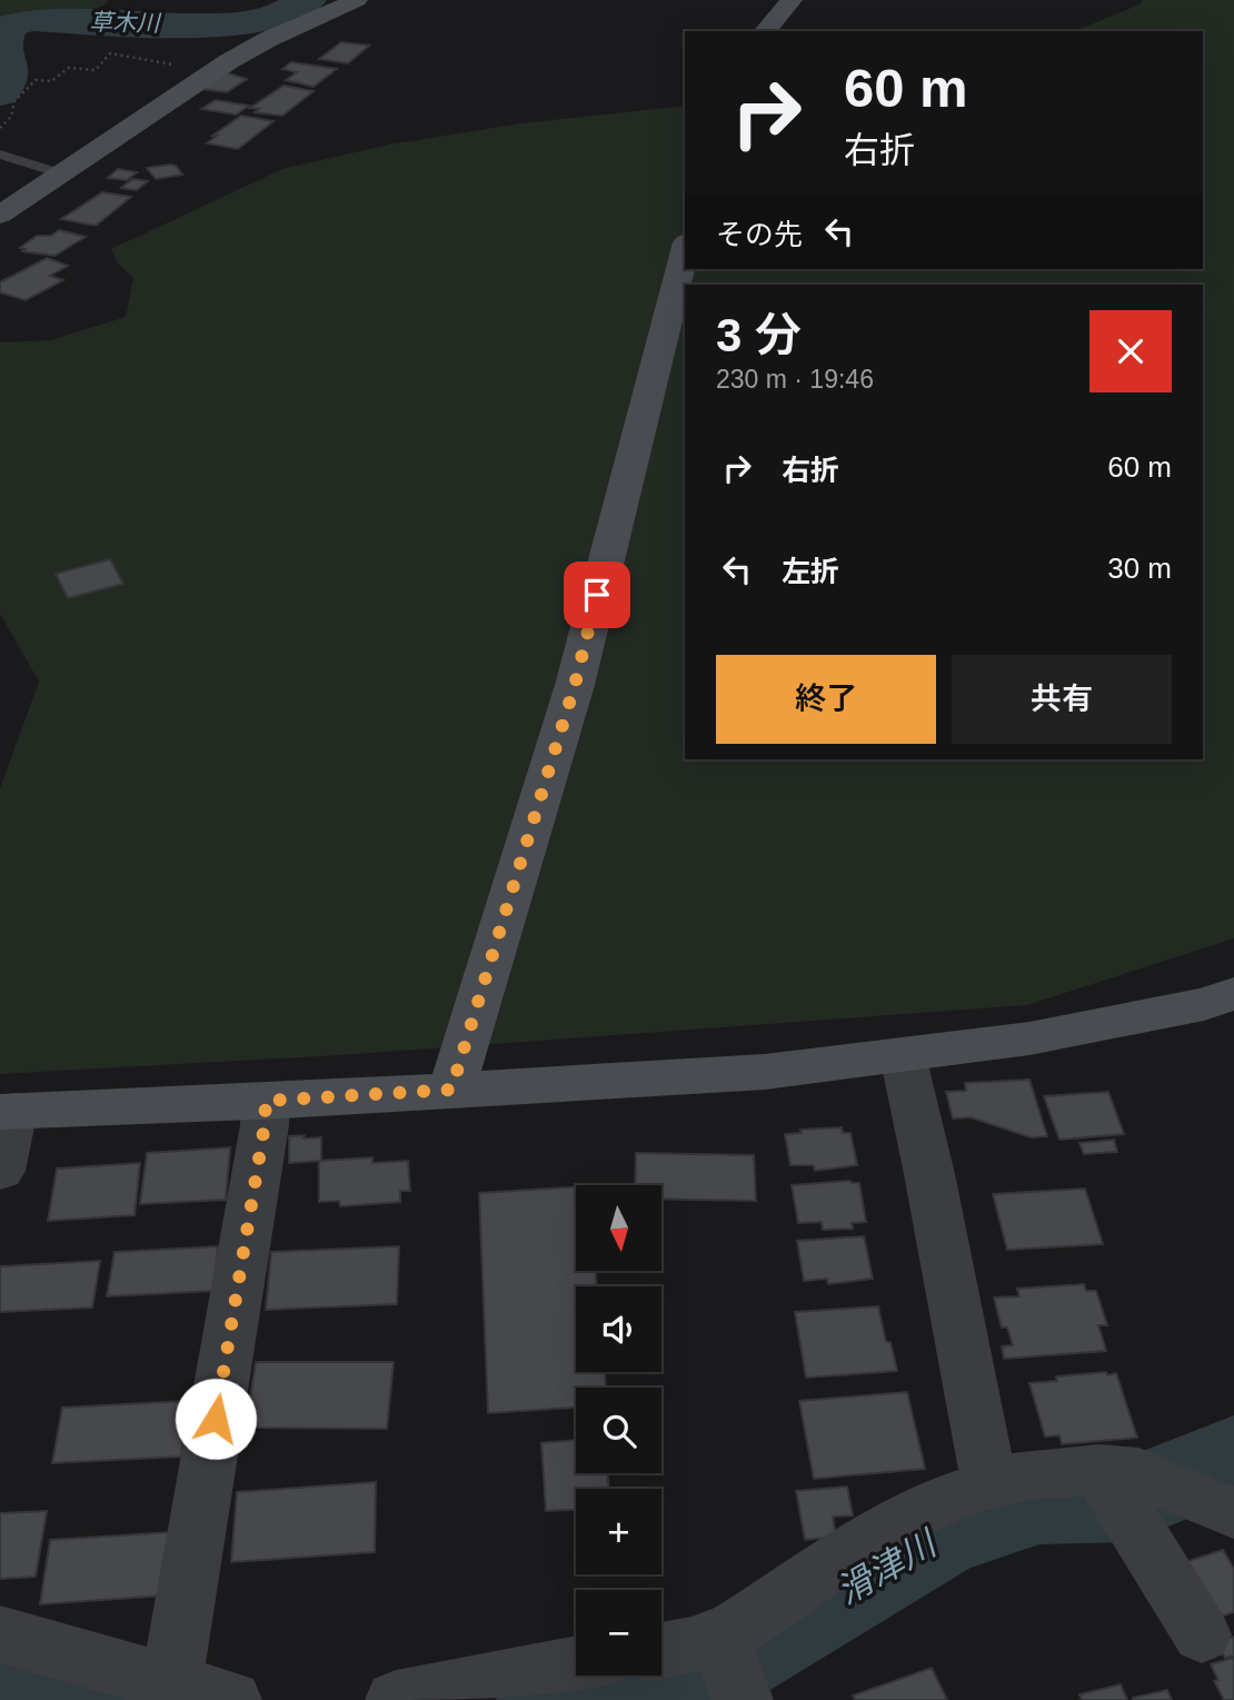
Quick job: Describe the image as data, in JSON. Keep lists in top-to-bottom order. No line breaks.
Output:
{"water":["草木川","滑津川"],"north":"bottom","page":{"turn":["60 m","右折"],"then":"その先","heading":["3 分","230 m · 19:46"],"list":[{"name":"右折","value":"60 m"},{"name":"左折","value":"30 m"}],"buttons":["終了","共有"],"map_buttons":["+","−"]}}
